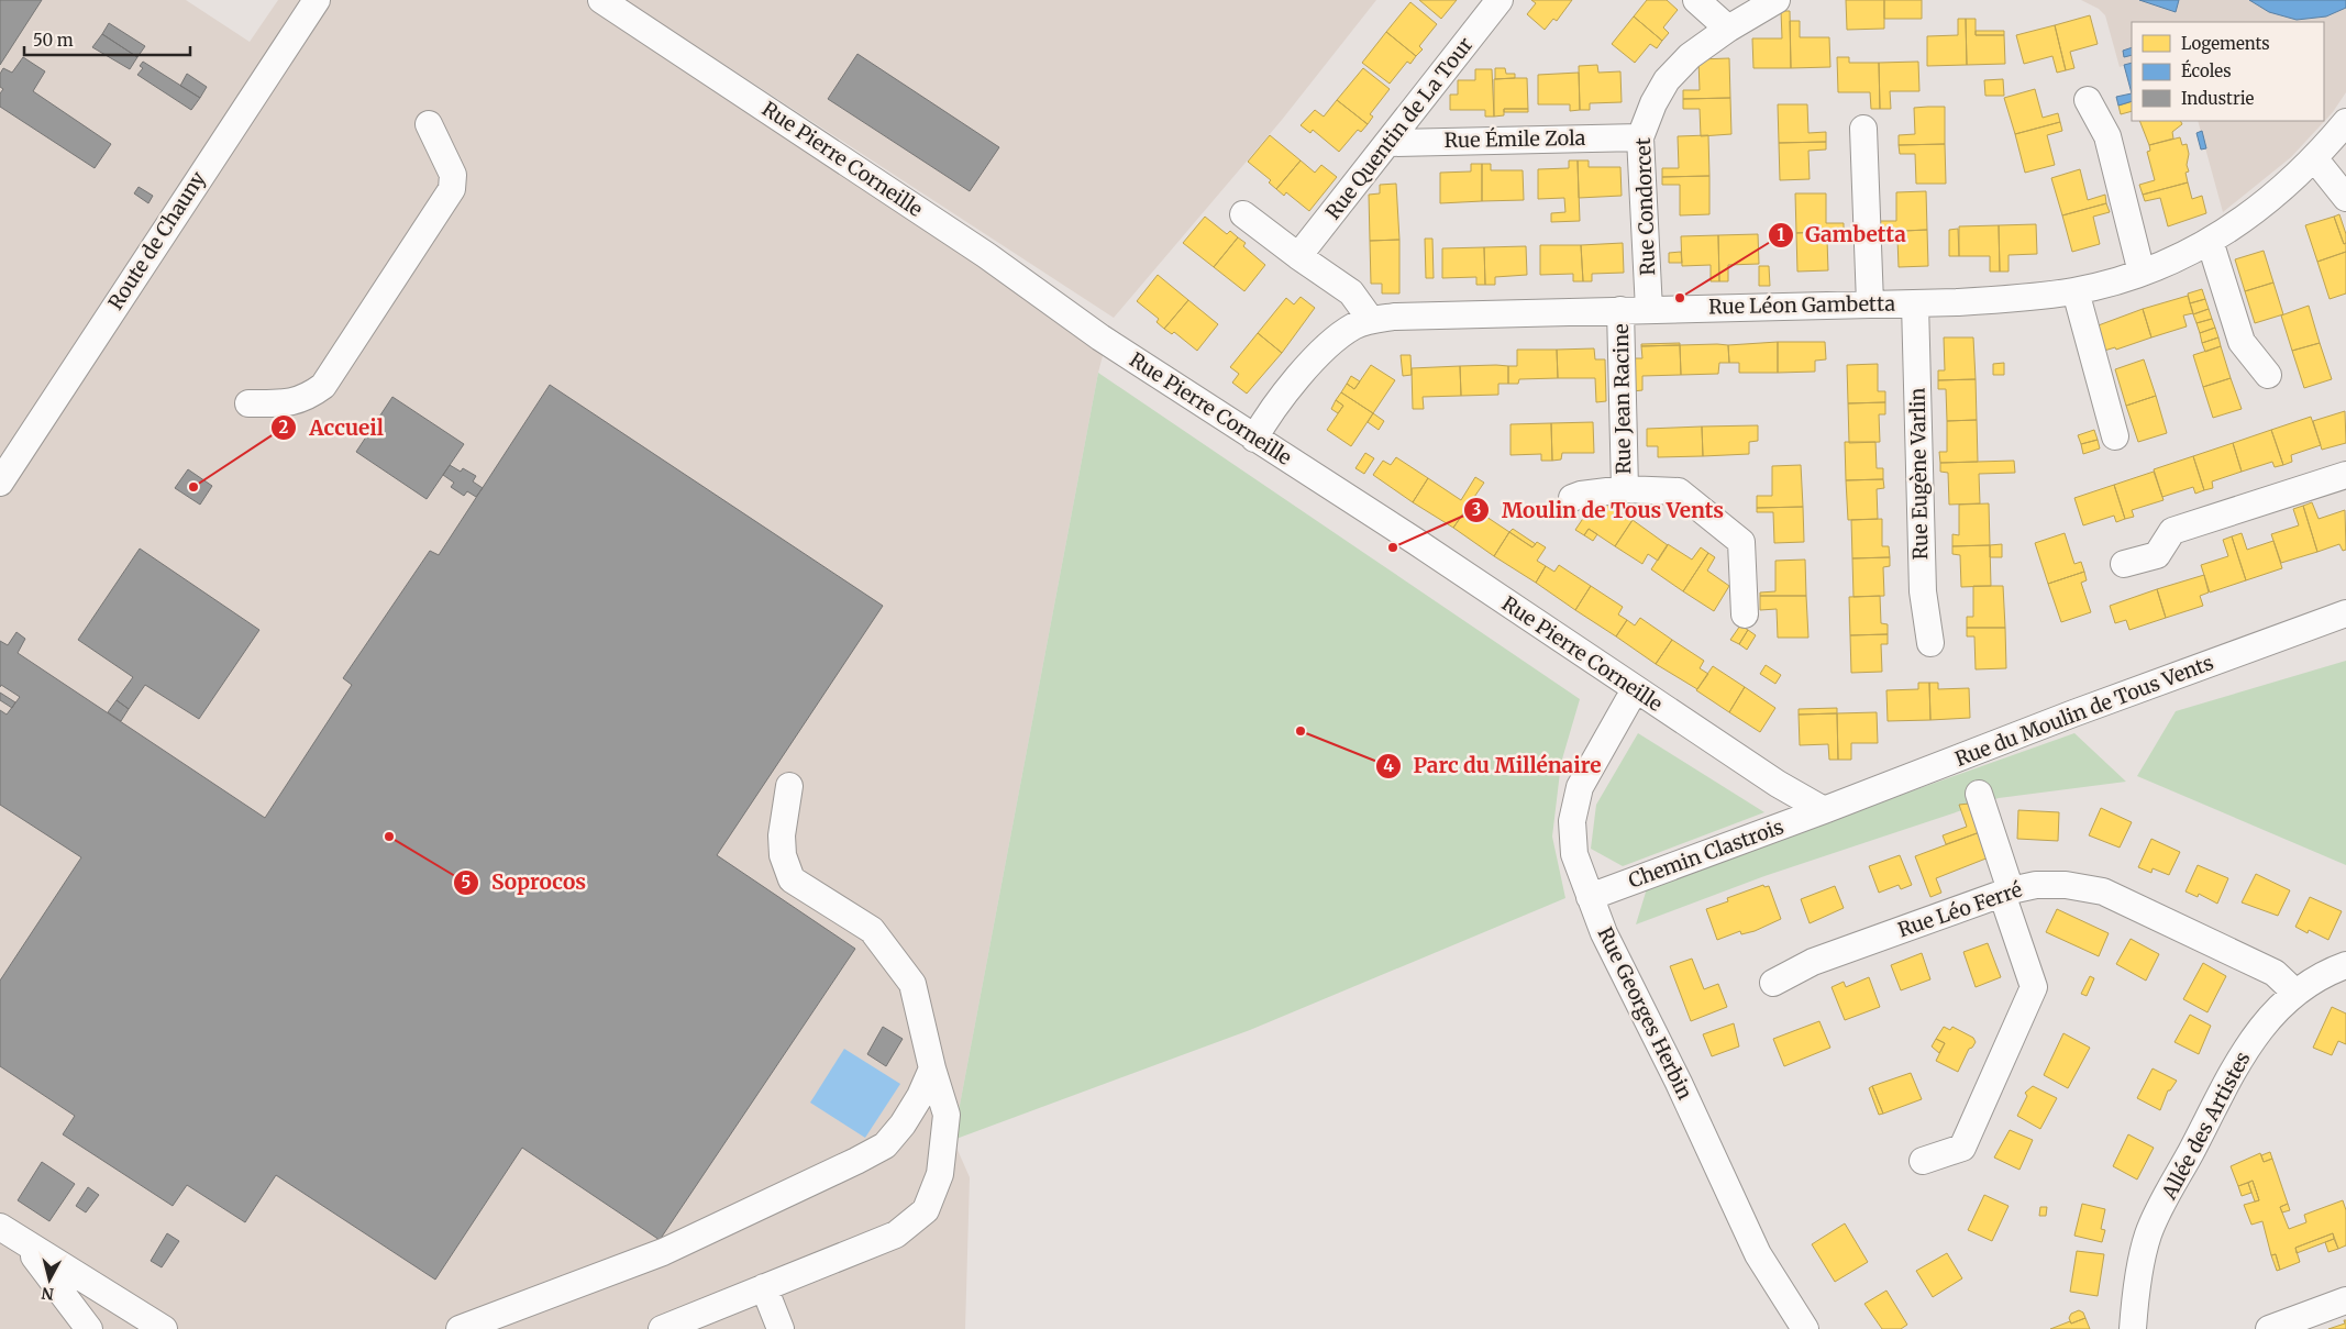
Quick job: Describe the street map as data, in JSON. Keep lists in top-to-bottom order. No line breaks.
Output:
{"streets":{"street":["Rue Quentin de La Tour","Rue Émile Zola","Rue Pierre Corneille","Rue Condorcet","Route de Chauny","Rue Léon Gambetta","Rue Jean Racine","Rue Eugène Varlin","Rue du Moulin de Tous Vents","Chemin Clastrois","Rue Léo Ferré","Rue Georges Herbin","Allée des Artistes"]},"crossings":[["Rue Quentin de La Tour","Rue Émile Zola"],["Rue Émile Zola","Rue Condorcet"],["Rue Pierre Corneille","Rue Léon Gambetta"],["Rue Pierre Corneille","Rue du Moulin de Tous Vents"],["Rue Pierre Corneille","Chemin Clastrois"],["Rue Pierre Corneille","Rue Georges Herbin"],["Rue Condorcet","Rue Léon Gambetta"],["Rue Léon Gambetta","Rue Jean Racine"],["Rue Léon Gambetta","Rue Eugène Varlin"],["Rue du Moulin de Tous Vents","Chemin Clastrois"],["Chemin Clastrois","Rue Georges Herbin"],["Rue Léo Ferré","Allée des Artistes"]],"places":["Gambetta","Accueil","Moulin de Tous Vents","Parc du Millénaire","Soprocos"],"legend":["Logements","Écoles","Industrie"],"scale_bar":"50 m","north":"bottom"}
